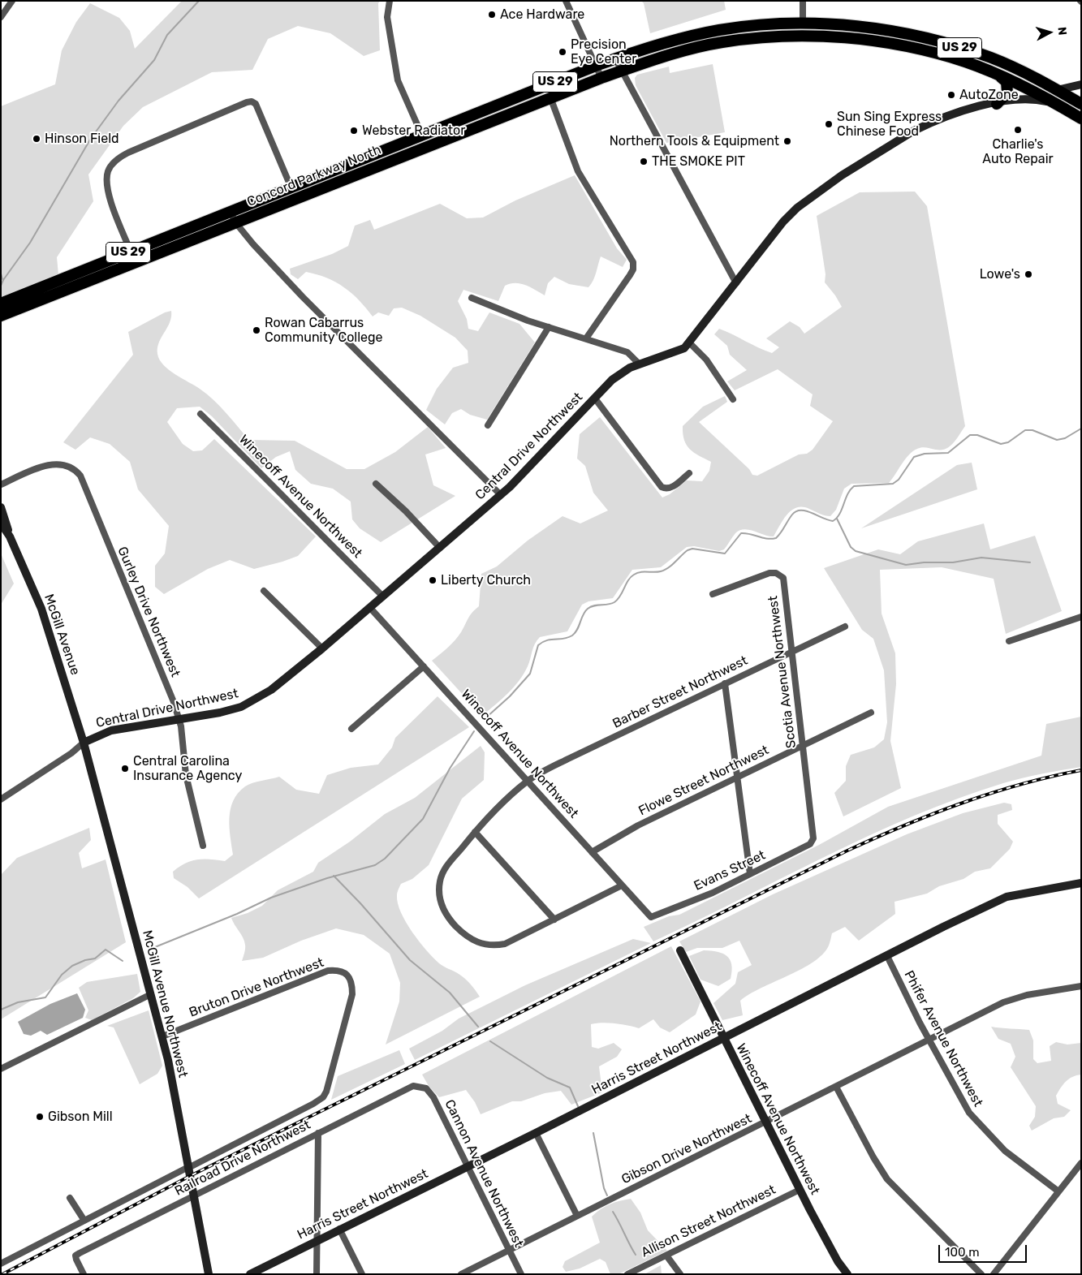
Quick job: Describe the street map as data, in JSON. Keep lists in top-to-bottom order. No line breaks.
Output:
{"streets":{"highway":["US 29","Concord Parkway North"],"street":["Central Drive Northwest","Winecoff Avenue Northwest","Gurley Drive Northwest","McGill Avenue","Scotia Avenue Northwest","Barber Street Northwest","Flowe Street Northwest","Evans Street","Bruton Drive Northwest","McGill Avenue Northwest","Phifer Avenue Northwest","Harris Street Northwest","Gibson Drive Northwest","Railroad Drive Northwest","Cannon Avenue Northwest","Allison Street Northwest"]},"crossings":[["Concord Parkway North","Central Drive Northwest"],["Central Drive Northwest","Winecoff Avenue Northwest"],["Central Drive Northwest","Gurley Drive Northwest"],["Central Drive Northwest","McGill Avenue"],["Central Drive Northwest","McGill Avenue Northwest"],["Winecoff Avenue Northwest","Barber Street Northwest"],["Winecoff Avenue Northwest","Flowe Street Northwest"],["Winecoff Avenue Northwest","Evans Street"],["Winecoff Avenue Northwest","Harris Street Northwest"],["Winecoff Avenue Northwest","Gibson Drive Northwest"],["Winecoff Avenue Northwest","Allison Street Northwest"],["McGill Avenue","McGill Avenue Northwest"],["Scotia Avenue Northwest","Barber Street Northwest"],["Scotia Avenue Northwest","Flowe Street Northwest"],["Scotia Avenue Northwest","Evans Street"],["Bruton Drive Northwest","McGill Avenue Northwest"],["McGill Avenue Northwest","Railroad Drive Northwest"],["Phifer Avenue Northwest","Harris Street Northwest"],["Phifer Avenue Northwest","Gibson Drive Northwest"],["Harris Street Northwest","Cannon Avenue Northwest"],["Gibson Drive Northwest","Cannon Avenue Northwest"],["Railroad Drive Northwest","Cannon Avenue Northwest"]],"places":["Ace Hardware","Precision Eye Center","AutoZone","Sun Sing Express Chinese Food","Charlie's Auto Repair","Webster Radiator","Hinson Field","Northern Tools & Equipment","THE SMOKE PIT","Lowe's","Rowan Cabarrus Community College","Liberty Church","Central Carolina Insurance Agency","Gibson Mill"],"scale_bar":"100 m","north":"right"}
